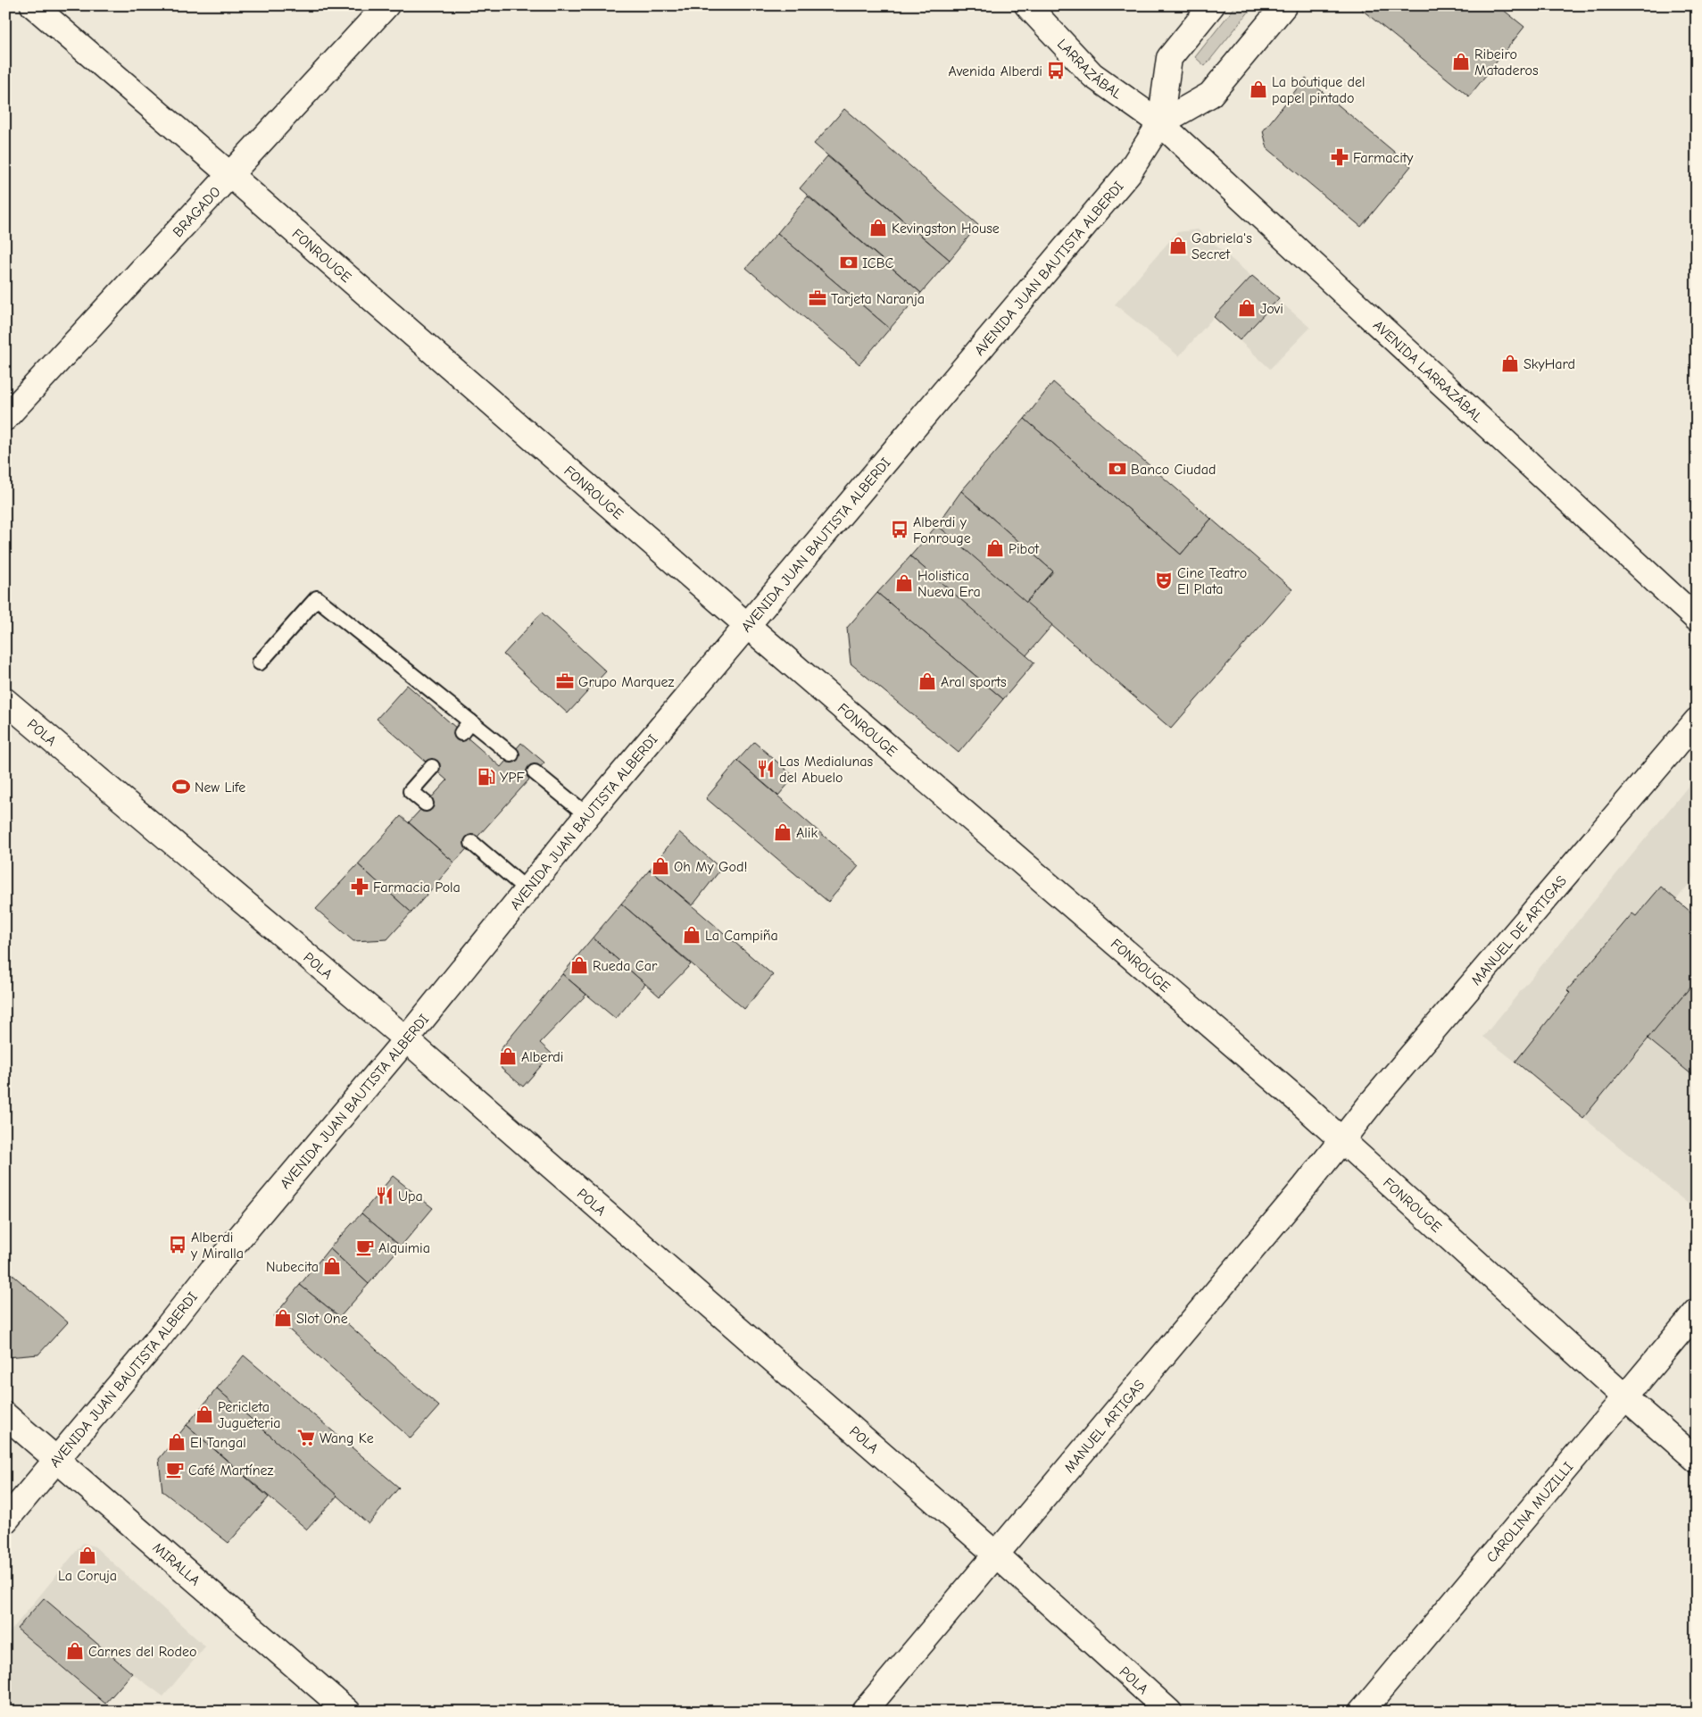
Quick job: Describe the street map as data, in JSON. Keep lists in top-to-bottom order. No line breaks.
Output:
{"streets":{"street":["LARRAZÁBAL","BRAGADO","FONROUGE","AVENIDA JUAN BAUTISTA ALBERDI","AVENIDA LARRAZÁBAL","POLA","MANUEL DE ARTIGAS","MANUEL ARTIGAS","CAROLINA MUZILLI","MIRALLA"]},"crossings":[["LARRAZÁBAL","AVENIDA JUAN BAUTISTA ALBERDI"],["LARRAZÁBAL","AVENIDA LARRAZÁBAL"],["BRAGADO","FONROUGE"],["FONROUGE","AVENIDA JUAN BAUTISTA ALBERDI"],["FONROUGE","MANUEL DE ARTIGAS"],["FONROUGE","MANUEL ARTIGAS"],["FONROUGE","CAROLINA MUZILLI"],["AVENIDA JUAN BAUTISTA ALBERDI","AVENIDA LARRAZÁBAL"],["AVENIDA JUAN BAUTISTA ALBERDI","POLA"],["AVENIDA JUAN BAUTISTA ALBERDI","MIRALLA"],["POLA","MANUEL ARTIGAS"],["MANUEL DE ARTIGAS","MANUEL ARTIGAS"]],"places":{"shop":["Ribeiro Mataderos","La boutique del papel pintado","Kevingston House","Gabriela's Secret","Jovi","SkyHard","Pibot","Holistica Nueva Era","Aral sports","Alik","Oh My God!","La Campiña","Rueda Car","Alberdi","Nubecita","Slot One","Pericleta Jugueteria","El Tangal","La Coruja","Carnes del Rodeo"],"bus stop":["Avenida Alberdi","Alberdi y Fonrouge","Alberdi y Miralla"],"pharmacy":["Farmacity","Farmacia Pola"],"bank":["ICBC","Banco Ciudad"],"office":["Tarjeta Naranja","Grupo Marquez"],"theatre":["Cine Teatro El Plata"],"restaurant":["Las Medialunas del Abuelo","Upa"],"fuel station":["YPF"],"sports":["New Life"],"cafe":["Alquimia","Café Martínez"],"supermarket":["Wang Ke"]}}
